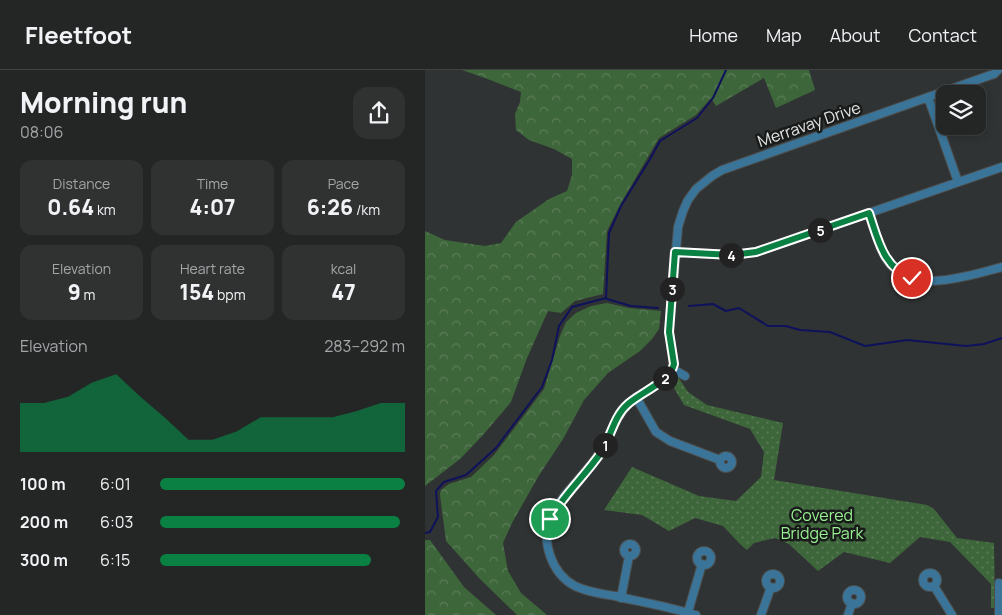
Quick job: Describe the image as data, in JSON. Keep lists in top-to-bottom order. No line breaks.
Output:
{"streets":{"street":["Merravay Drive"]},"parks":["Covered Bridge Park"],"page":{"header":"Fleetfoot","nav":["Home","Map","About","Contact"],"heading":["Morning run","08:06"],"stats":[["Distance","0.64 km"],["Time","4:07"],["Pace","6:26 /km"],["Elevation","9 m"],["Heart rate","154 bpm"],["kcal","47"]],"pins":["5","4","3","2","1"],"chart":["Elevation","283–292 m"],"list":[{"name":"100 m","note":"6:01"},{"name":"200 m","note":"6:03"},{"name":"300 m","note":"6:15"}]}}
